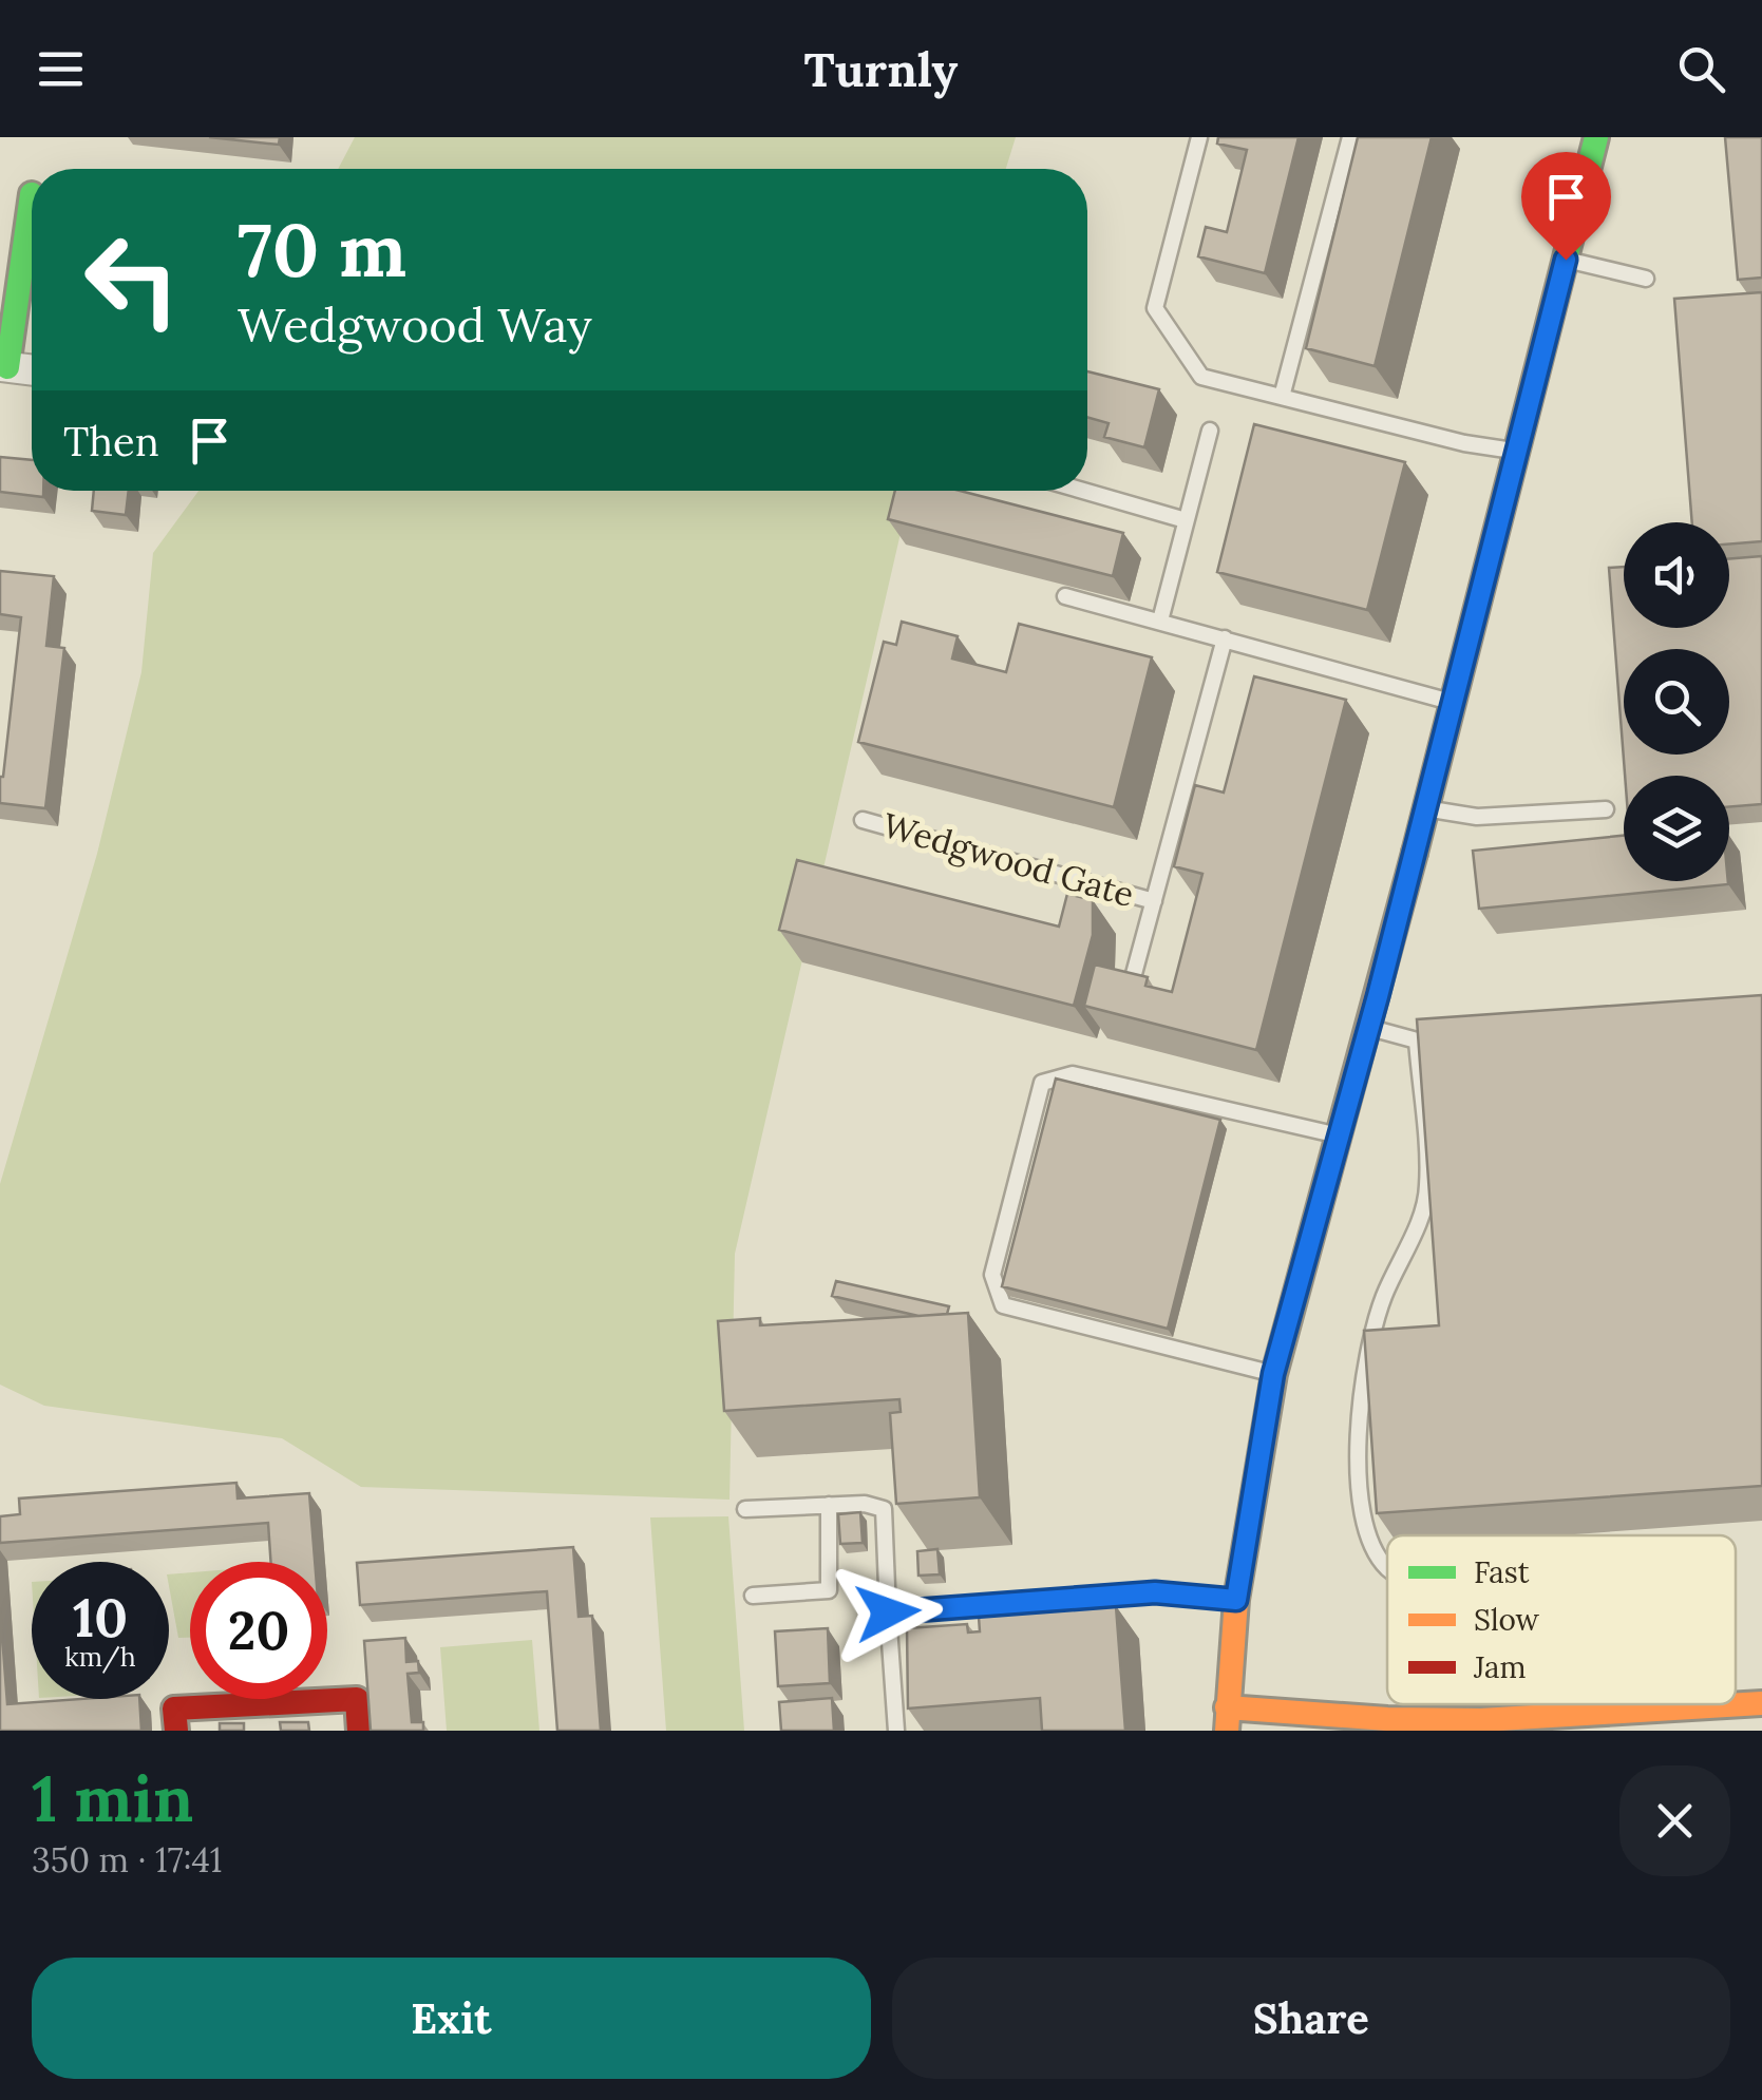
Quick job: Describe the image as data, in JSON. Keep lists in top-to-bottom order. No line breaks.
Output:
{"streets":{"lane":["Wedgwood Gate"]},"legend":["Fast","Slow","Jam"],"page":{"header":"Turnly","turn":["70 m","Wedgwood Way"],"then":"Then","speed":"10 km/h","limit":"20","heading":["1 min","350 m · 17:41"],"buttons":["Exit","Share"]}}
